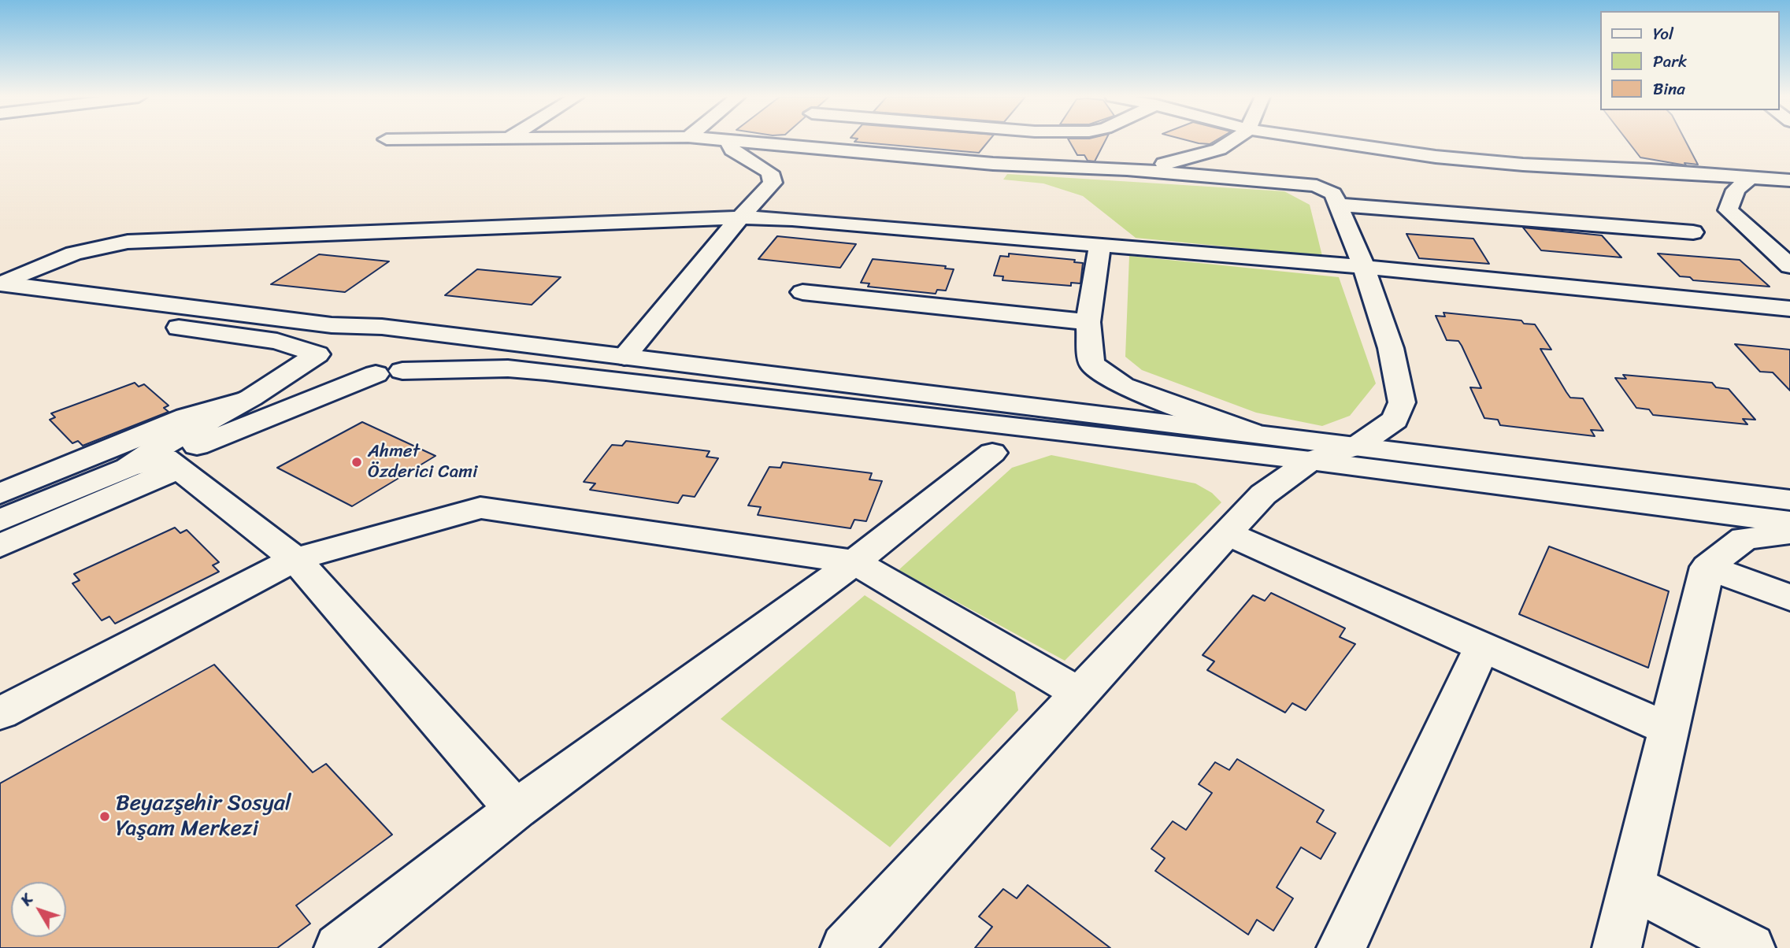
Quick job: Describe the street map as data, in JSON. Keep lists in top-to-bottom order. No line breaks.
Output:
{"places":["Ahmet Özderici Cami","Beyazşehir Sosyal Yaşam Merkezi"],"legend":["Yol","Park","Bina"],"north":"top left"}
